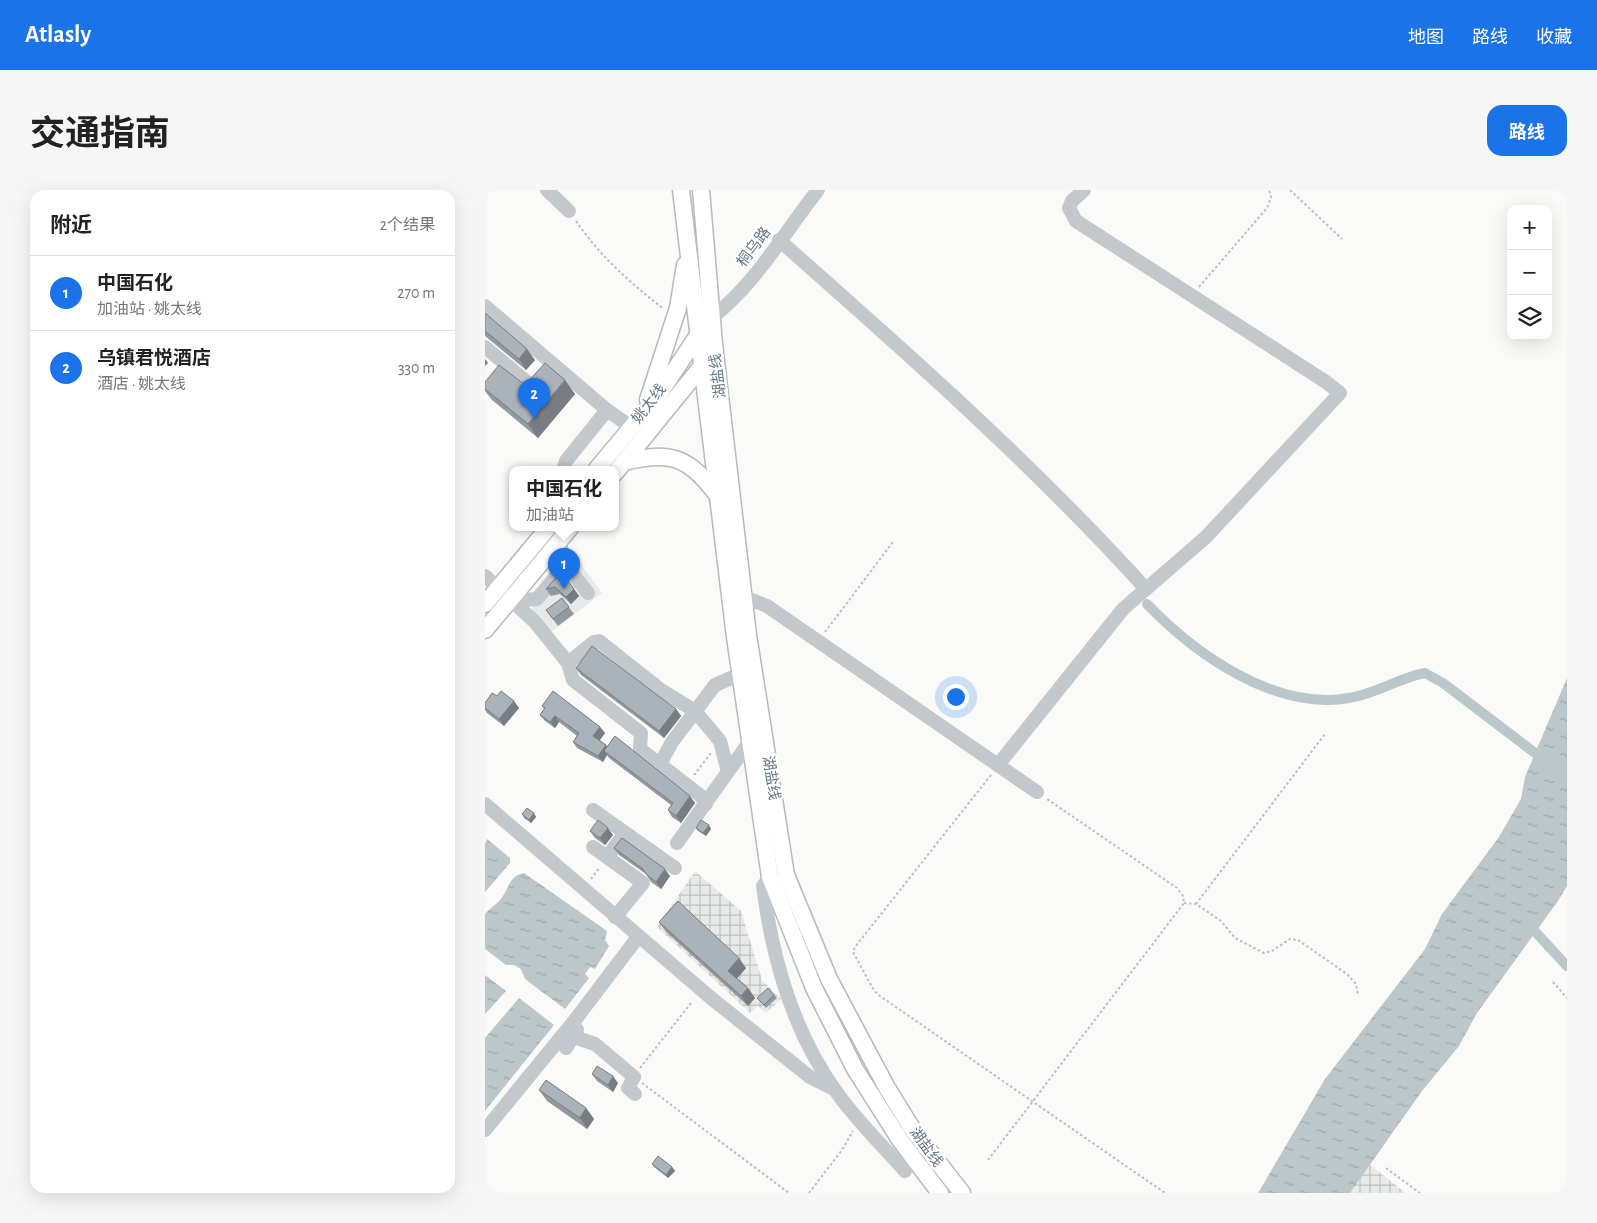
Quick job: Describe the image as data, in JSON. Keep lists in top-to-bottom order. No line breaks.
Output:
{"streets":{"main road":["湖盐线","姚太线"],"street":["桐乌路"]},"crossings":[["桐乌路","湖盐线"],["桐乌路","姚太线"],["湖盐线","姚太线"]],"page":{"header":"Atlasly","nav":["地图","路线","收藏"],"title":"交通指南","buttons":"路线","heading":["附近","2个结果"],"map_buttons":["+","−"],"list":[{"mark":"1","name":"中国石化","note":"加油站 · 姚太线","value":"270 m"},{"mark":"2","name":"乌镇君悦酒店","note":"酒店 · 姚太线","value":"330 m"}],"pins":["2","1"],"popup":["中国石化","加油站"]}}
